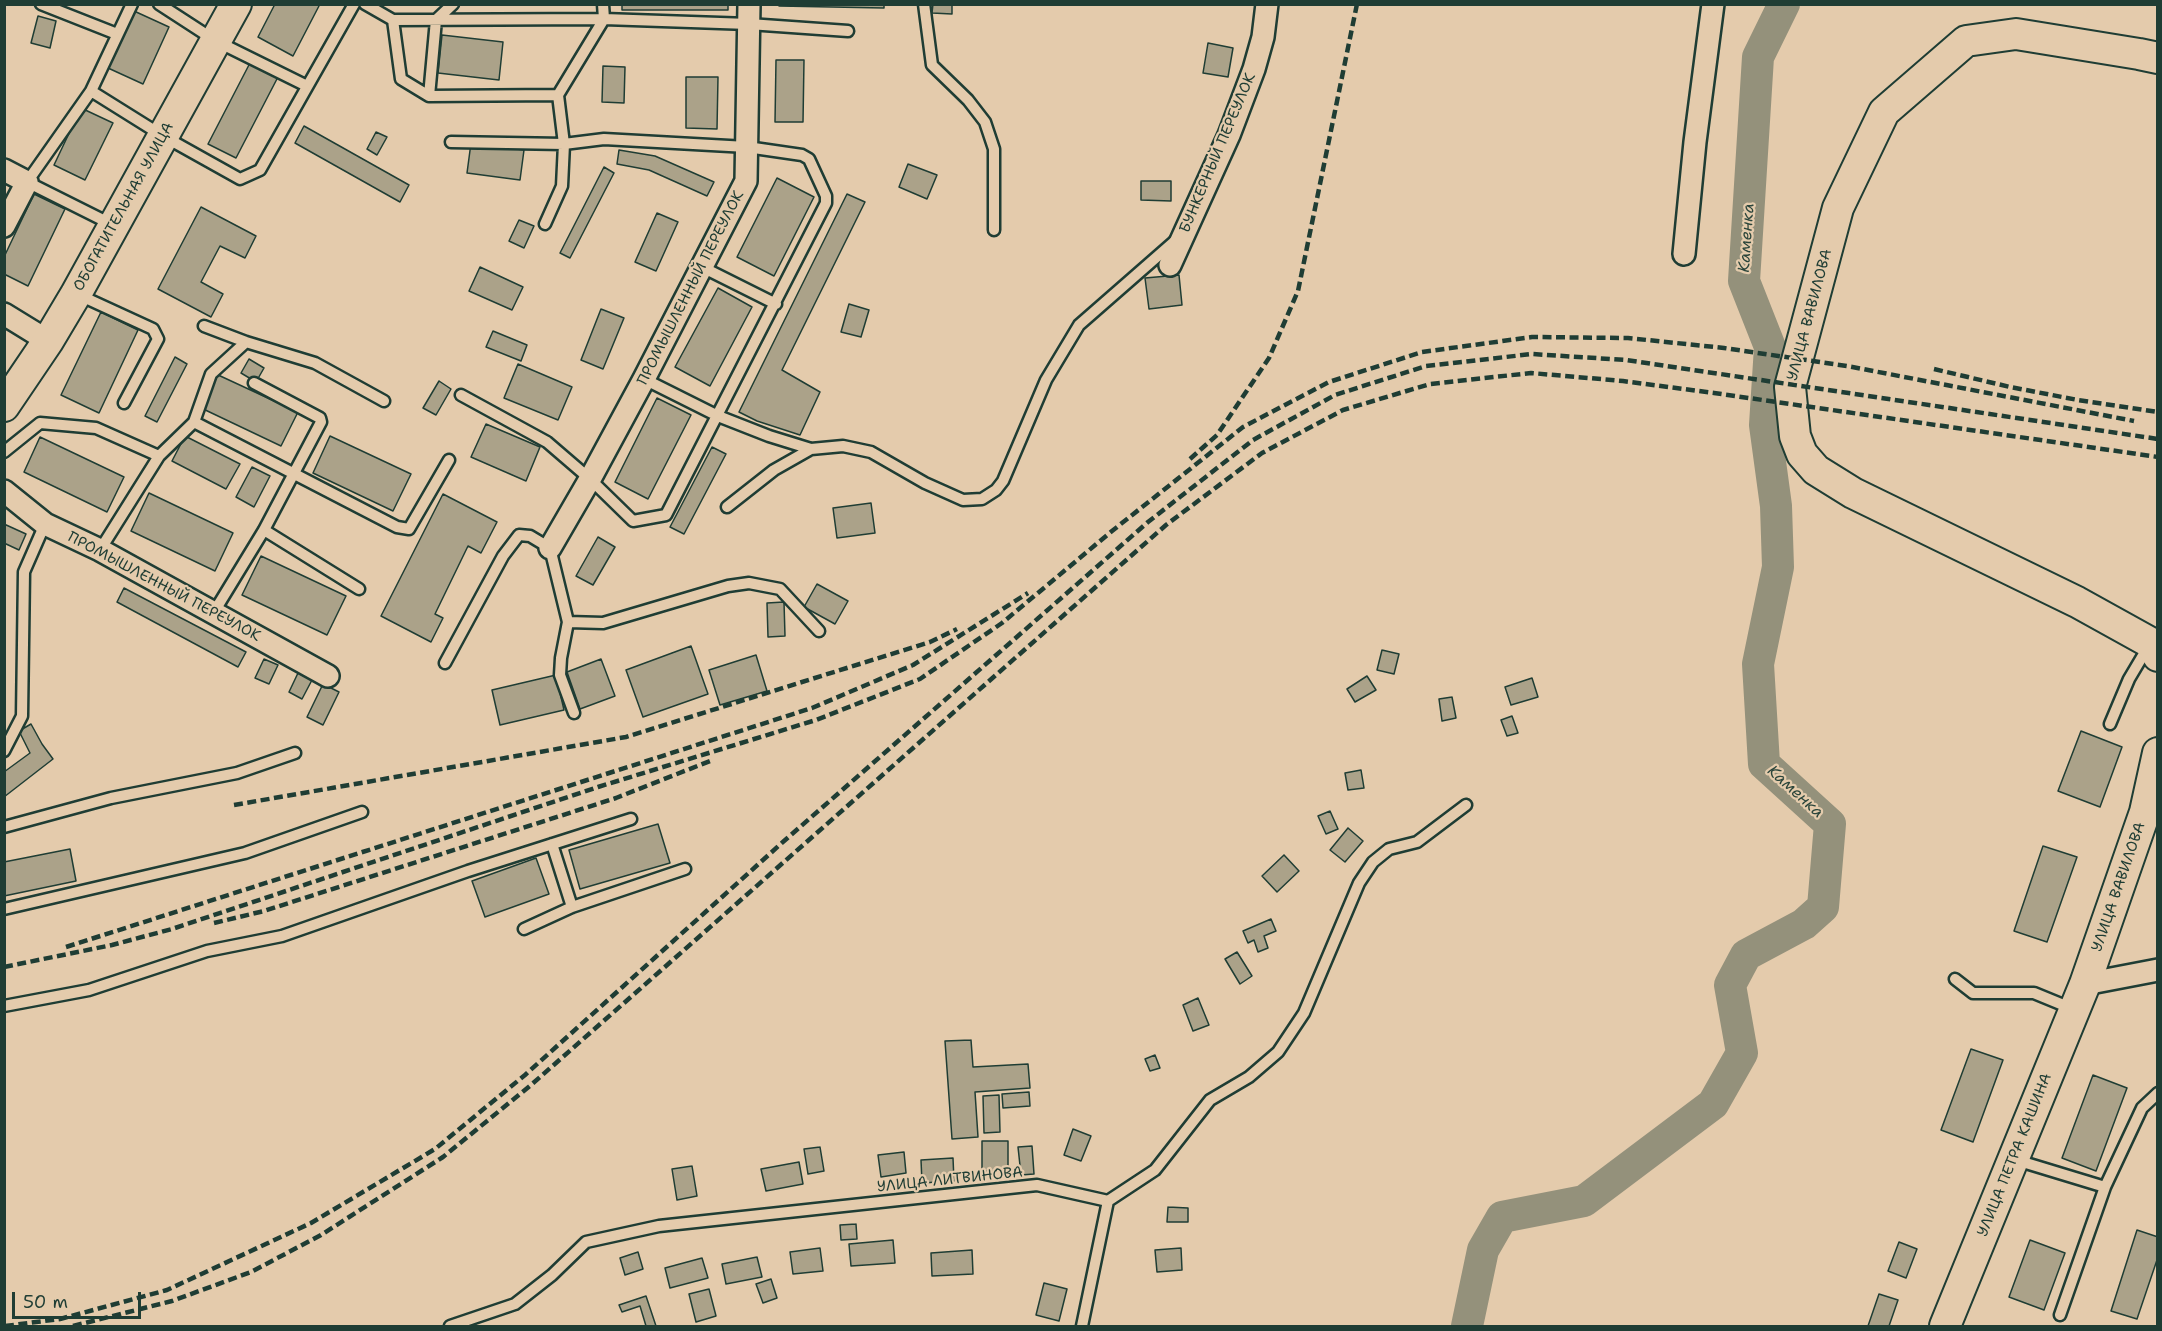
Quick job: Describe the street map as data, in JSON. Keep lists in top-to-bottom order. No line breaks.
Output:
{"streets":{"main road":["ОБОГАТИТЕЛЬНАЯ УЛИЦА","УЛИЦА ВАВИЛОВА","УЛИЦА ПЕТРА КАШИНА"],"street":["БУНКЕРНЫЙ ПЕРЕУЛОК","ПРОМЫШЛЕННЫЙ ПЕРЕУЛОК"],"lane":["УЛИЦА ЛИТВИНОВА"]},"crossings":[["УЛИЦА ВАВИЛОВА","УЛИЦА ПЕТРА КАШИНА"]],"water":["Каменка"],"scale_bar":"50 m"}
